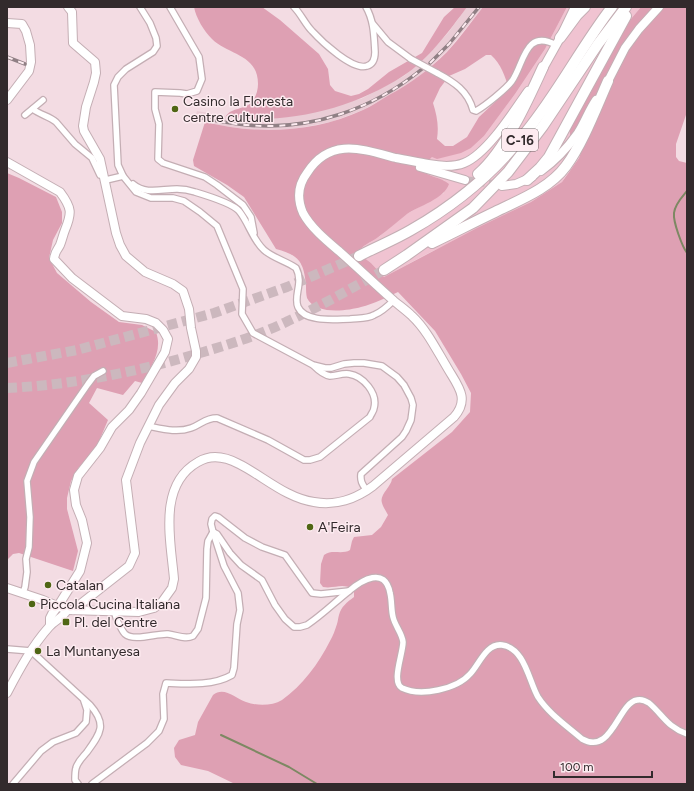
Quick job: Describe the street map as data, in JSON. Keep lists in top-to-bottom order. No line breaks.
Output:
{"streets":{"highway":["C-16"]},"places":{"other":["Casino la Floresta centre cultural","A'Feira","Catalan","Piccola Cucina Italiana","La Muntanyesa"],"transit":["Pl. del Centre"]},"scale_bar":"100 m"}
